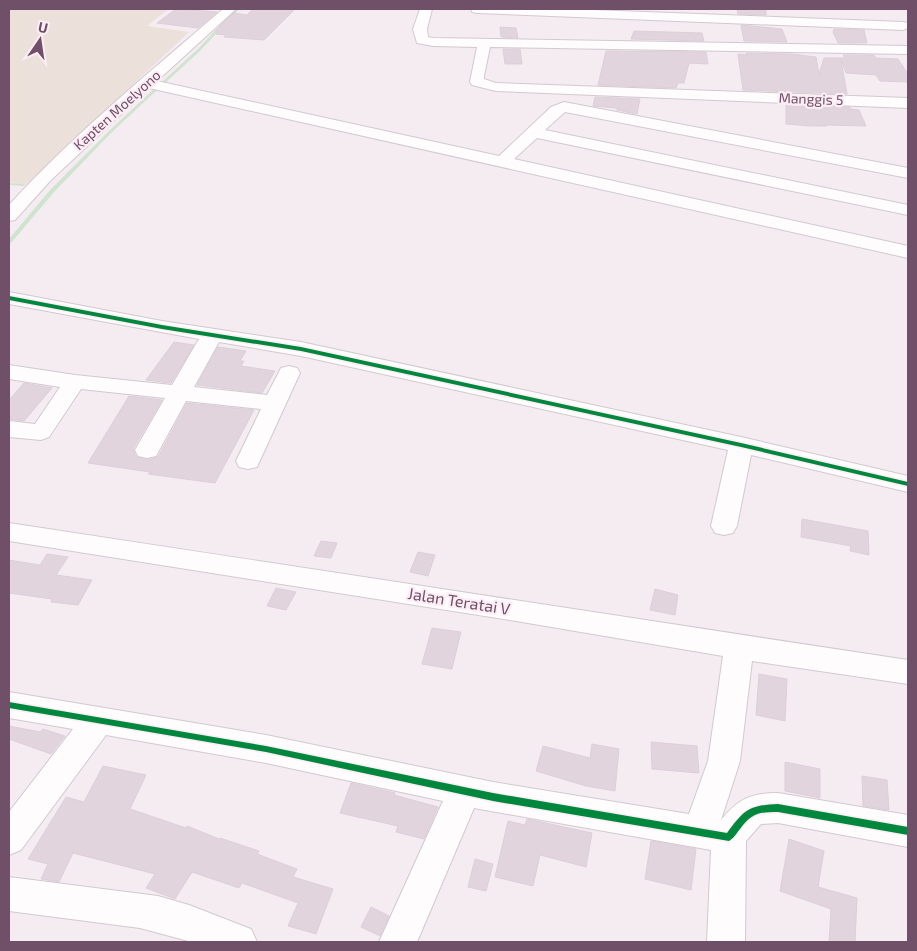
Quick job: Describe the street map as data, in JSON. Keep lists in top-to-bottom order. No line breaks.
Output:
{"streets":{"street":["Manggis 5","Kapten Moelyono","Jalan Teratai V"]},"north":"top"}
